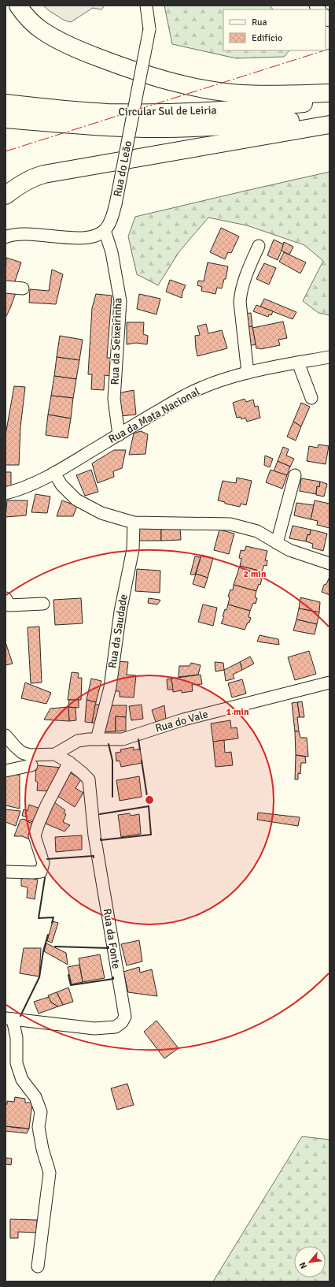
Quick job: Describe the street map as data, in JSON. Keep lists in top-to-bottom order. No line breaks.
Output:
{"streets":{"highway":["Circular Sul de Leiria"],"street":["Rua do Leão","Rua da Seixeirinha","Rua da Mata Nacional","Rua da Saudade","Rua do Vale","Rua da Fonte"]},"crossings":[["Rua do Leão","Rua da Seixeirinha"],["Rua da Seixeirinha","Rua da Mata Nacional"],["Rua da Saudade","Rua do Vale"],["Rua do Vale","Rua da Fonte"]],"legend":["Rua","Edifício"],"north":"bottom left","rings":["2 min","1 min"]}
